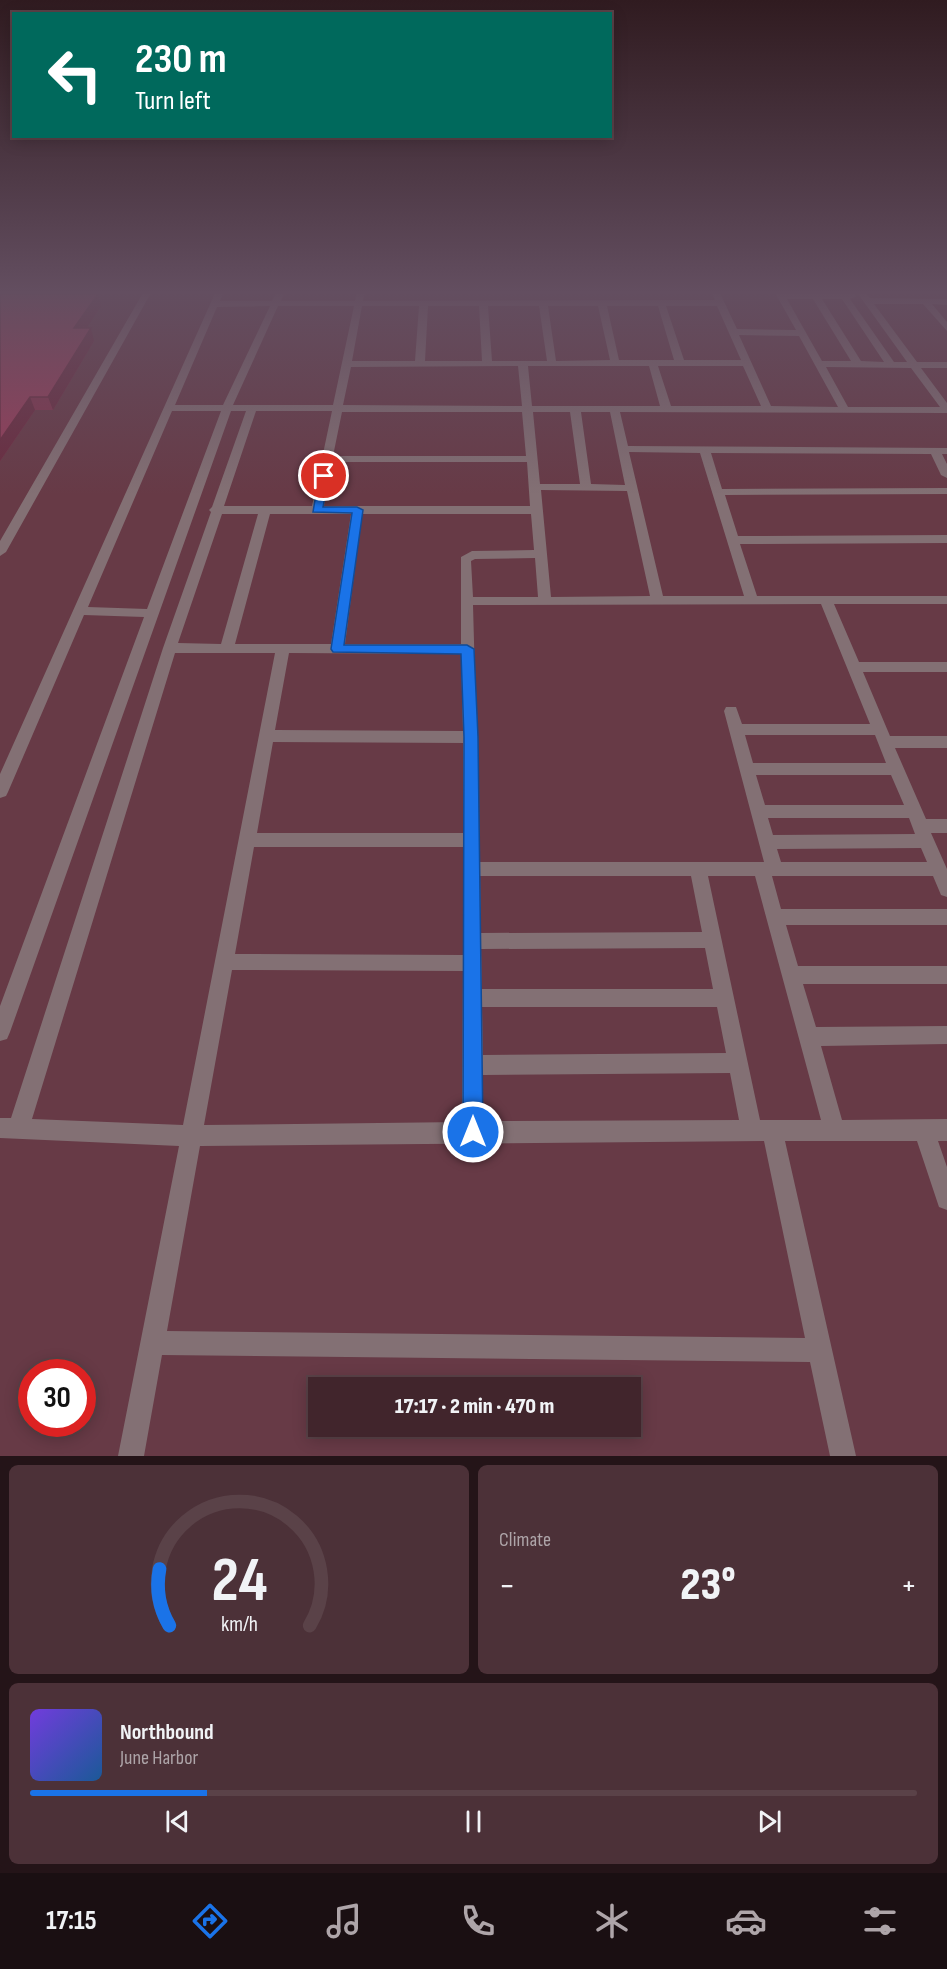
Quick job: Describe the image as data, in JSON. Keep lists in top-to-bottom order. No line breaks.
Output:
{"page":{"turn":["230 m","Turn left"],"limit":"30","trip":"17:17 · 2 min · 470 m","tile":"Climate","heat":["−","23°","+"],"song":["Northbound","June Harbor"],"tabs":"17:15","gauge":["24","km/h"]}}
